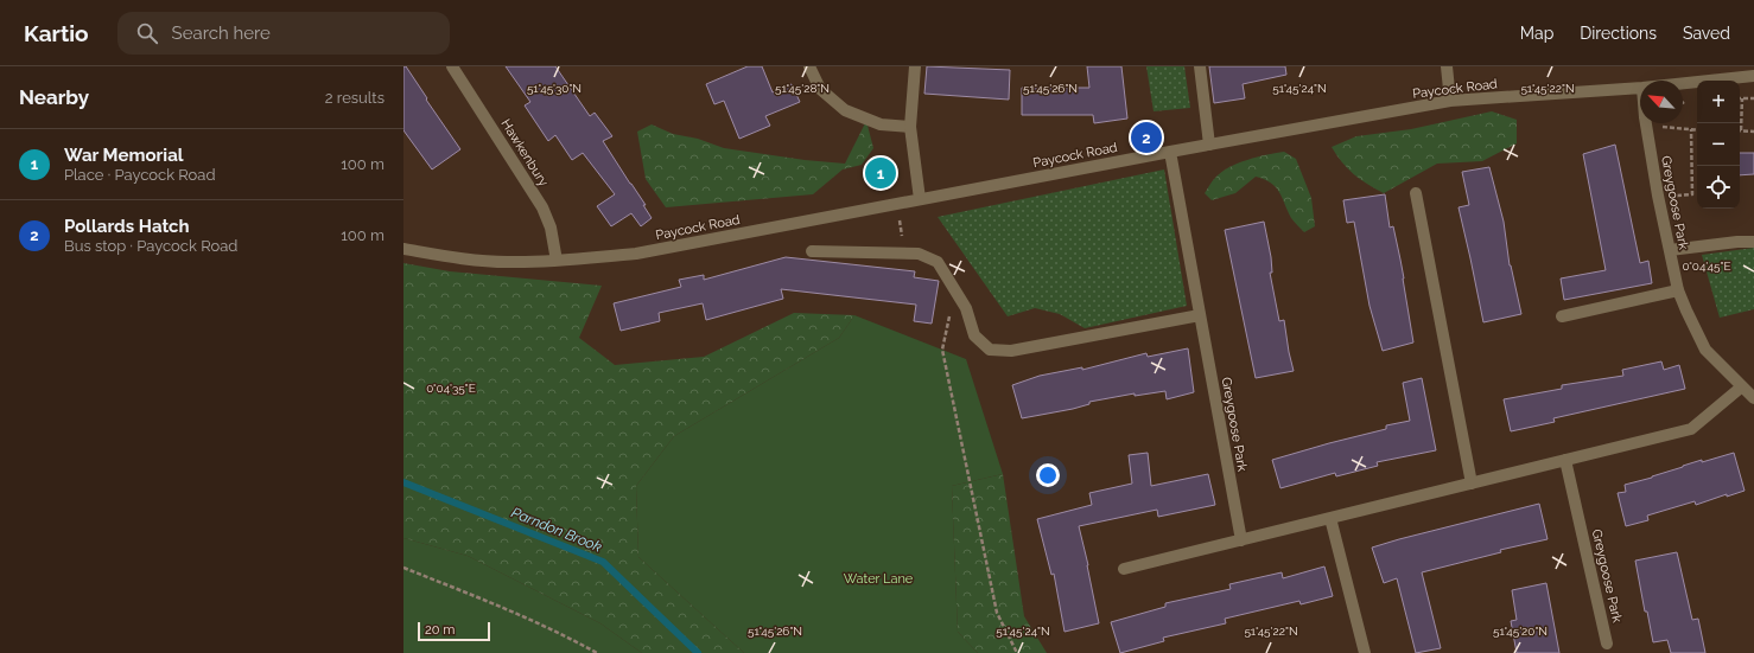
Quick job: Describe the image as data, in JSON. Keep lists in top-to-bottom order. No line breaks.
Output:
{"streets":{"street":["Paycock Road","Hawkenbury","Greygoose Park"]},"crossings":[["Paycock Road","Hawkenbury"],["Paycock Road","Greygoose Park"]],"water":["Parndon Brook"],"parks":["Water Lane"],"scale_bar":"20 m","north":"top left","page":{"header":"Kartio","search":"Search here","nav":["Map","Directions","Saved"],"heading":["Nearby","2 results"],"map_buttons":["+","−"],"pins":["2","1"],"list":[{"mark":"1","name":"War Memorial","note":"Place · Paycock Road","value":"100 m"},{"mark":"2","name":"Pollards Hatch","note":"Bus stop · Paycock Road","value":"100 m"}],"scale":"20 m"},"coordinates":["51°45'30\"N","51°45'28\"N","51°45'26\"N","51°45'24\"N","51°45'22\"N","0°04'45\"E","0°04'35\"E","51°45'20\"N"]}
